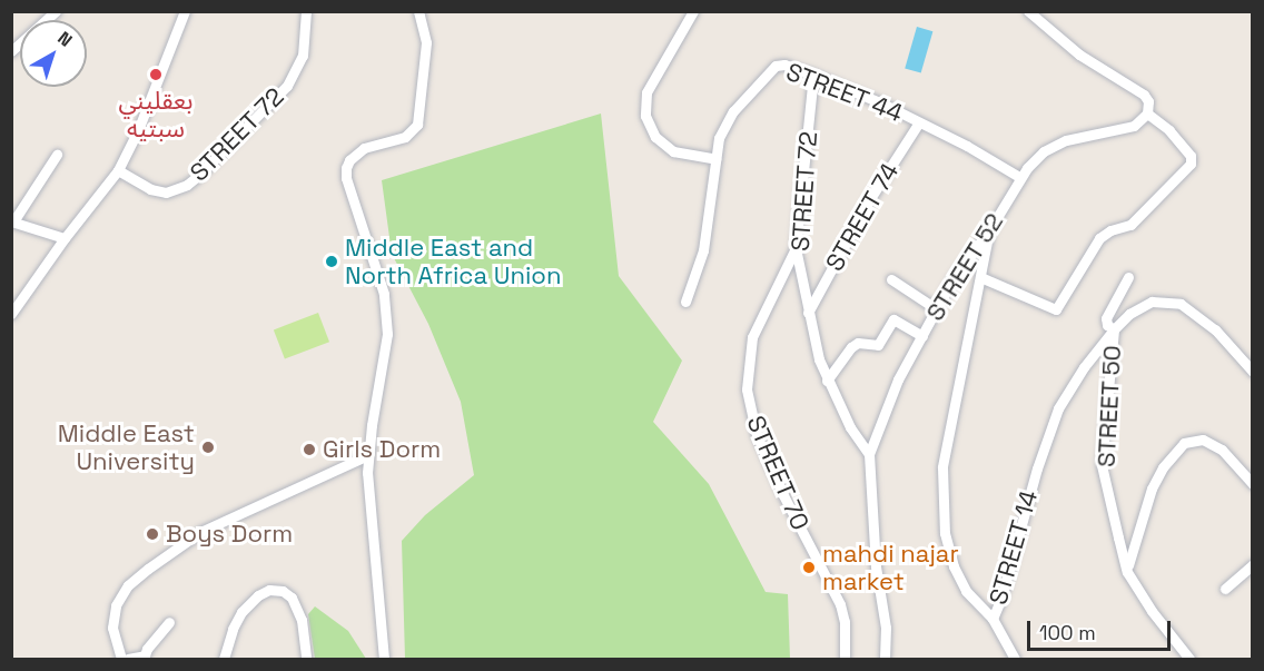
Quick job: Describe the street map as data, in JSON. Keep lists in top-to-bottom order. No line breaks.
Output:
{"streets":{"street":["STREET 44","STREET 72","STREET 74","STREET 52","STREET 50","STREET 70","STREET 14"]},"crossings":[["STREET 44","STREET 72"],["STREET 44","STREET 74"],["STREET 44","STREET 52"],["STREET 72","STREET 74"],["STREET 72","STREET 52"],["STREET 72","STREET 70"],["STREET 52","STREET 14"],["STREET 50","STREET 14"]],"places":["بعقليني سبتيه","Middle East and North Africa Union","Middle East University","Girls Dorm","Boys Dorm","mahdi najar market"],"scale_bar":"100 m","north":"top right"}
